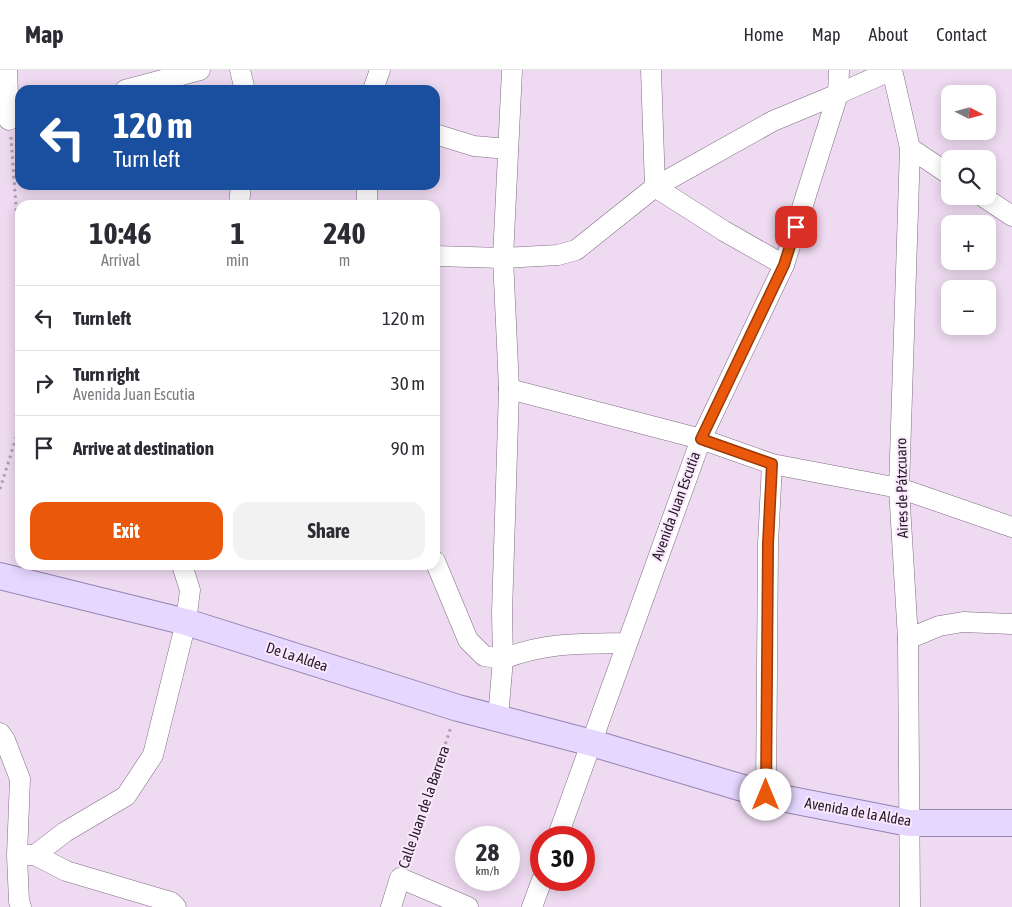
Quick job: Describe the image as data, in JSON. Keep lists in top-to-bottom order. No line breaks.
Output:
{"streets":{"main road":["De La Aldea","Avenida de la Aldea"],"street":["Aires de Pátzcuaro","Avenida Juan Escutia","Calle Juan de la Barrera"]},"crossings":[["Aires de Pátzcuaro","Avenida de la Aldea"],["Avenida Juan Escutia","De La Aldea"],["Avenida Juan Escutia","Avenida de la Aldea"],["De La Aldea","Calle Juan de la Barrera"],["De La Aldea","Avenida de la Aldea"]],"north":"right","page":{"header":"Map","nav":["Home","Map","About","Contact"],"map_buttons":["+","−"],"turn":["120 m","Turn left"],"eta":["10:46","Arrival","1","min","240","m"],"list":[{"name":"Turn left","value":"120 m"},{"name":"Turn right","note":"Avenida Juan Escutia","value":"30 m"},{"name":"Arrive at destination","value":"90 m"}],"buttons":["Exit","Share"],"speed":"28 km/h","limit":"30"}}
